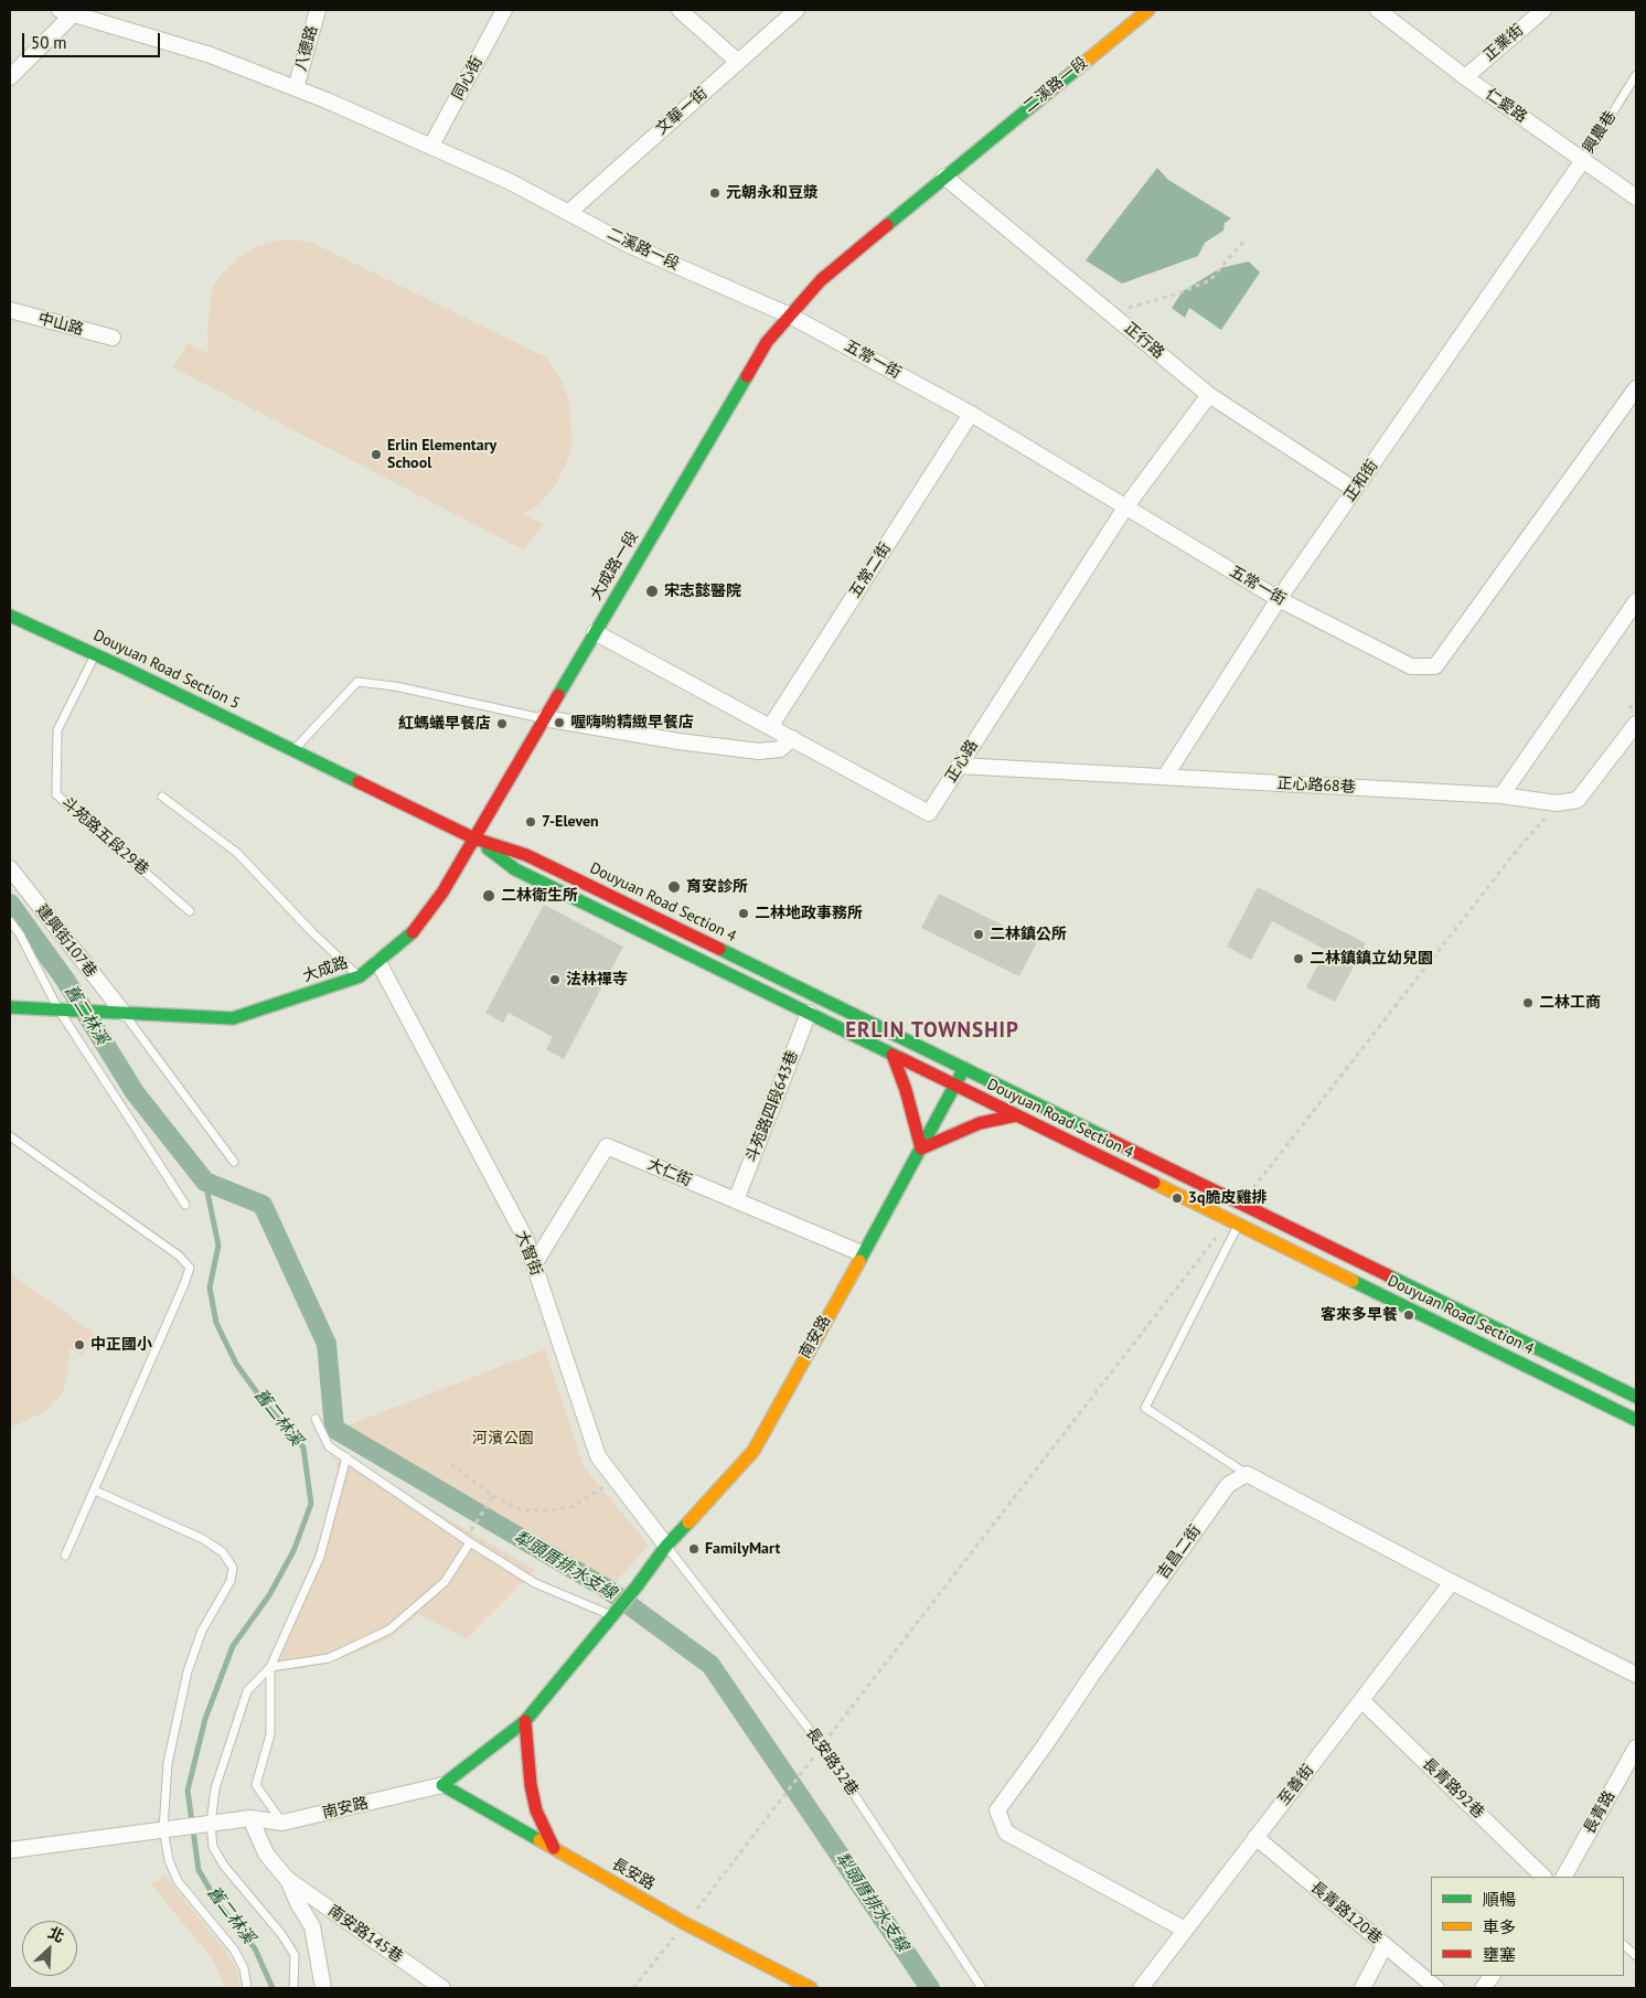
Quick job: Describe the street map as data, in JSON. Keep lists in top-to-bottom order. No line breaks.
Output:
{"streets":{"main road":["二溪路一段","大成路一段","Douyuan Road Section 5","Douyuan Road Section 4","大成路","南安路","長安路"],"street":["正業街","八德路","同心街","仁愛路","文華一街","興農巷","中山路","正行路","五常一街","正和街","五常二街","正心路","正心路68巷","建興街107巷","斗苑路四段643巷","大仁街","大智街","吉昌二街","至善街","長青路92巷","長青路","長青路120巷","南安路145巷"],"lane":["斗苑路五段29巷","長安路32巷"]},"crossings":[["正業街","仁愛路"],["八德路","二溪路一段"],["同心街","二溪路一段"],["二溪路一段","文華一街"],["二溪路一段","正行路"],["二溪路一段","五常一街"],["二溪路一段","大成路一段"],["仁愛路","興農巷"],["興農巷","正和街"],["正行路","正和街"],["正行路","正心路"],["五常一街","正和街"],["五常一街","大成路一段"],["五常一街","五常二街"],["五常一街","正心路"],["正和街","正心路68巷"],["大成路一段","正心路"],["大成路一段","Douyuan Road Section 4"],["大成路一段","大成路"],["五常二街","正心路"],["Douyuan Road Section 5","斗苑路五段29巷"],["Douyuan Road Section 5","Douyuan Road Section 4"],["正心路","正心路68巷"],["Douyuan Road Section 4","大成路"],["Douyuan Road Section 4","斗苑路四段643巷"],["Douyuan Road Section 4","南安路"],["建興街107巷","大成路"],["大成路","大智街"],["斗苑路四段643巷","大仁街"],["大仁街","大智街"],["大仁街","南安路"],["大智街","南安路"],["大智街","長安路32巷"],["南安路","長安路32巷"],["南安路","長安路"],["南安路","南安路145巷"],["吉昌二街","至善街"],["至善街","長青路92巷"],["至善街","長青路120巷"]],"districts":["ERLIN TOWNSHIP"],"water":["舊二林溪","犁頭厝排水支線"],"parks":["河濱公園"],"places":["元朝永和豆漿","Erlin Elementary School","宋志懿醫院","喔嗨喲精緻早餐店","紅螞蟻早餐店","7-Eleven","育安診所","二林衛生所","二林地政事務所","二林鎮公所","二林鎮鎮立幼兒園","法林禪寺","二林工商","3q脆皮雞排","客來多早餐","中正國小","FamilyMart"],"legend":["順暢","車多","壅塞"],"scale_bar":"50 m","north":"top right"}
